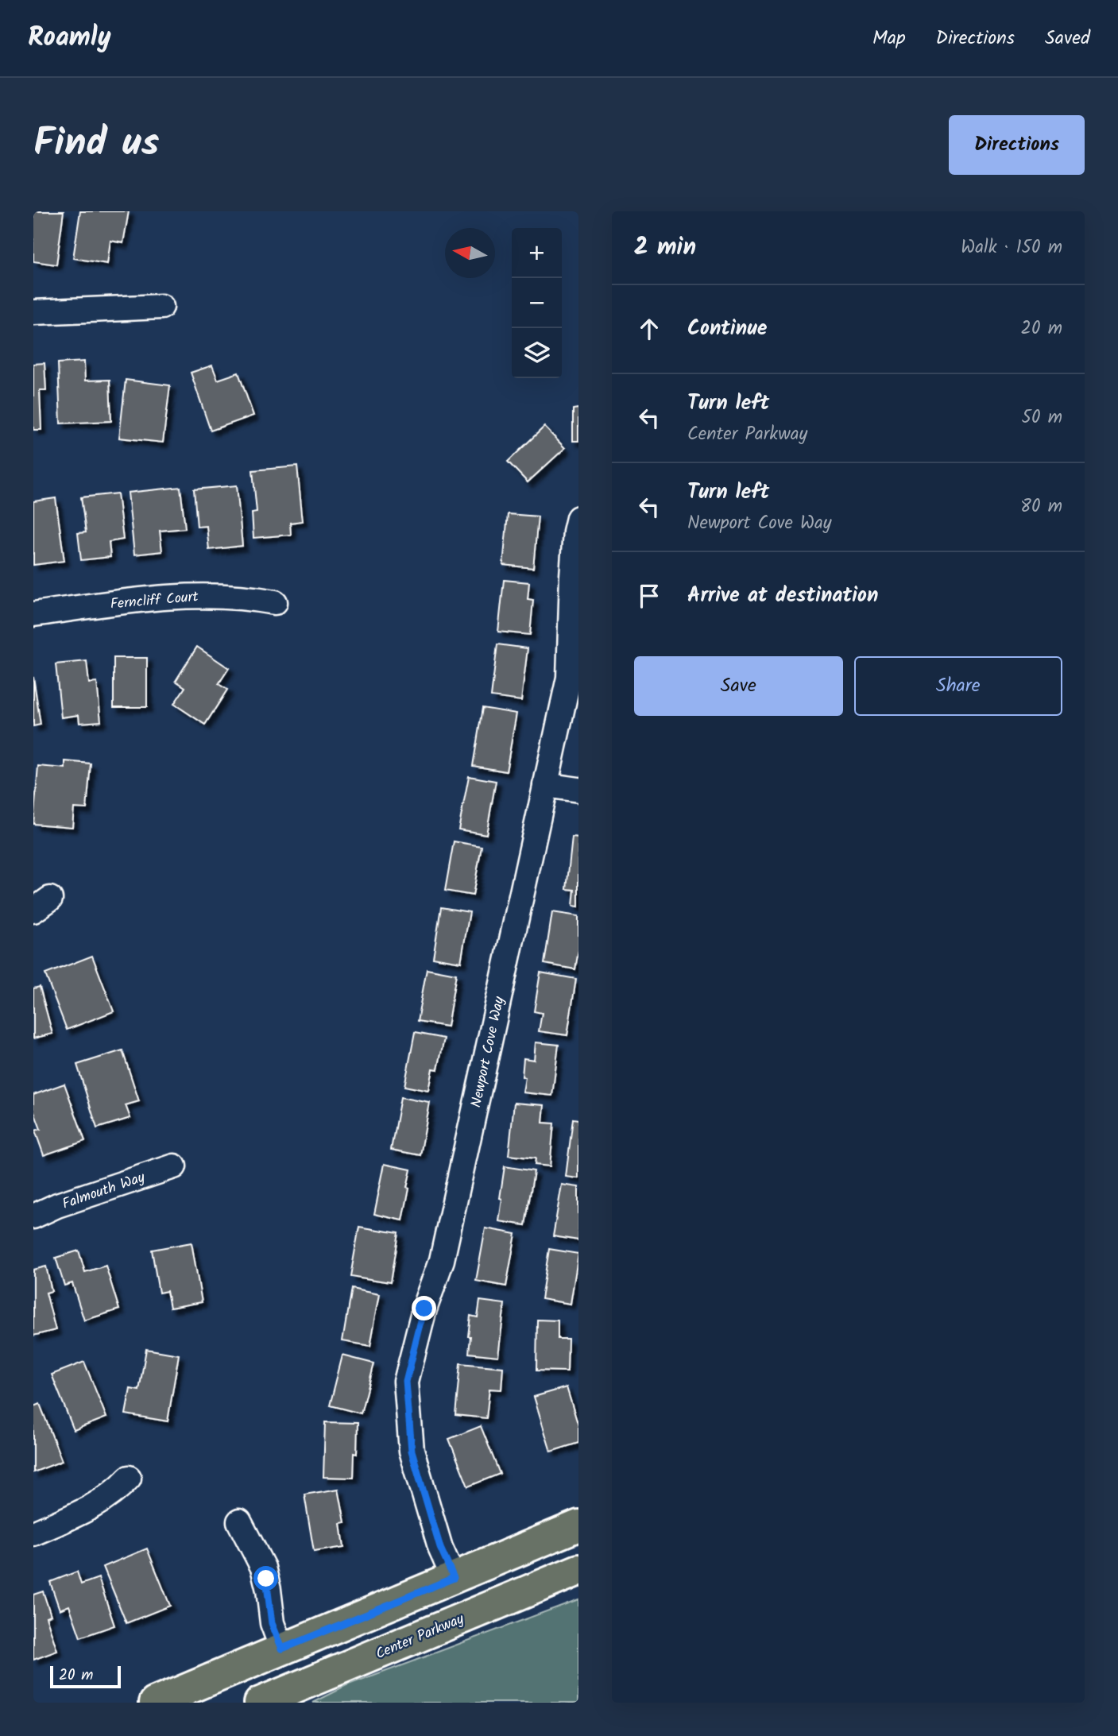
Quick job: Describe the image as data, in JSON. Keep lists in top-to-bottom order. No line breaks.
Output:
{"streets":{"main road":["Center Parkway"],"street":["Ferncliff Court","Newport Cove Way","Falmouth Way"]},"scale_bar":"20 m","north":"left","page":{"header":"Roamly","nav":["Map","Directions","Saved"],"title":"Find us","buttons":["Directions",["Save","Share"]],"heading":["2 min","Walk · 150 m"],"map_buttons":["+","−"],"list":[["Continue","20 m"],["Turn left","Center Parkway","50 m"],["Turn left","Newport Cove Way","80 m"],"Arrive at destination"],"scale":"20 m"}}
